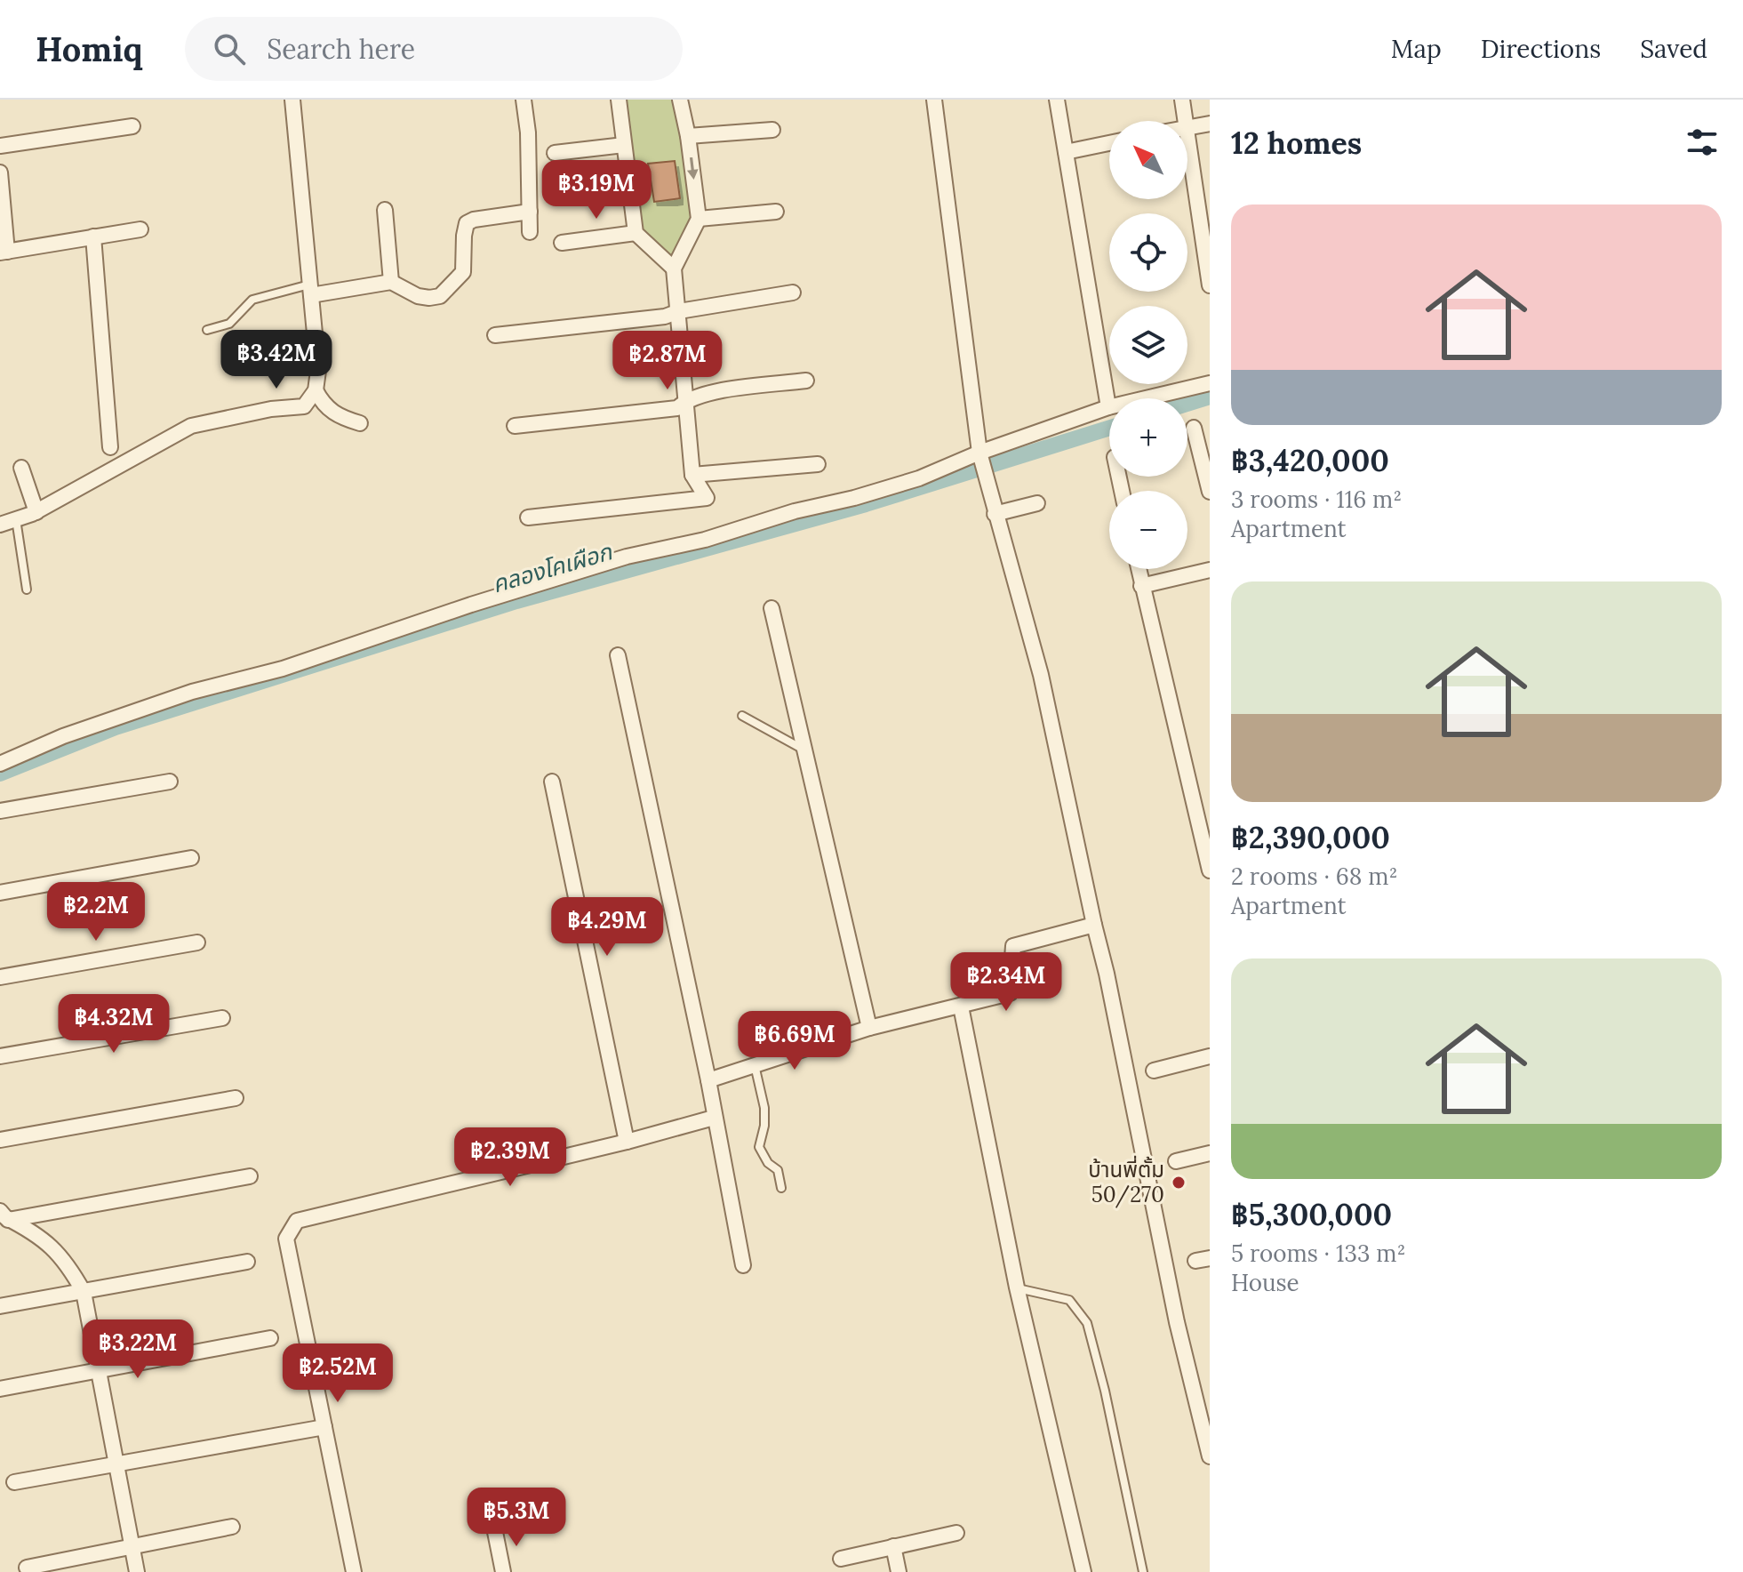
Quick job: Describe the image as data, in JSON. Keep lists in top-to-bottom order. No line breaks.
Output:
{"water":["คลองโคเผือก"],"places":["บ้านพี่ตั้ม 50/270"],"north":"top left","page":{"header":"Homiq","search":"Search here","nav":["Map","Directions","Saved"],"heading":"12 homes","map_buttons":["+","−"],"price":["฿3.19M","฿3.42M","฿2.87M","฿2.2M","฿4.29M","฿2.34M","฿4.32M","฿6.69M","฿2.39M","฿3.22M","฿2.52M","฿5.3M"],"list":[{"name":"฿3,420,000","note":"3 rooms · 116 m² · Apartment"},{"name":"฿2,390,000","note":"2 rooms · 68 m² · Apartment"},{"name":"฿5,300,000","note":"5 rooms · 133 m² · House"}]}}
